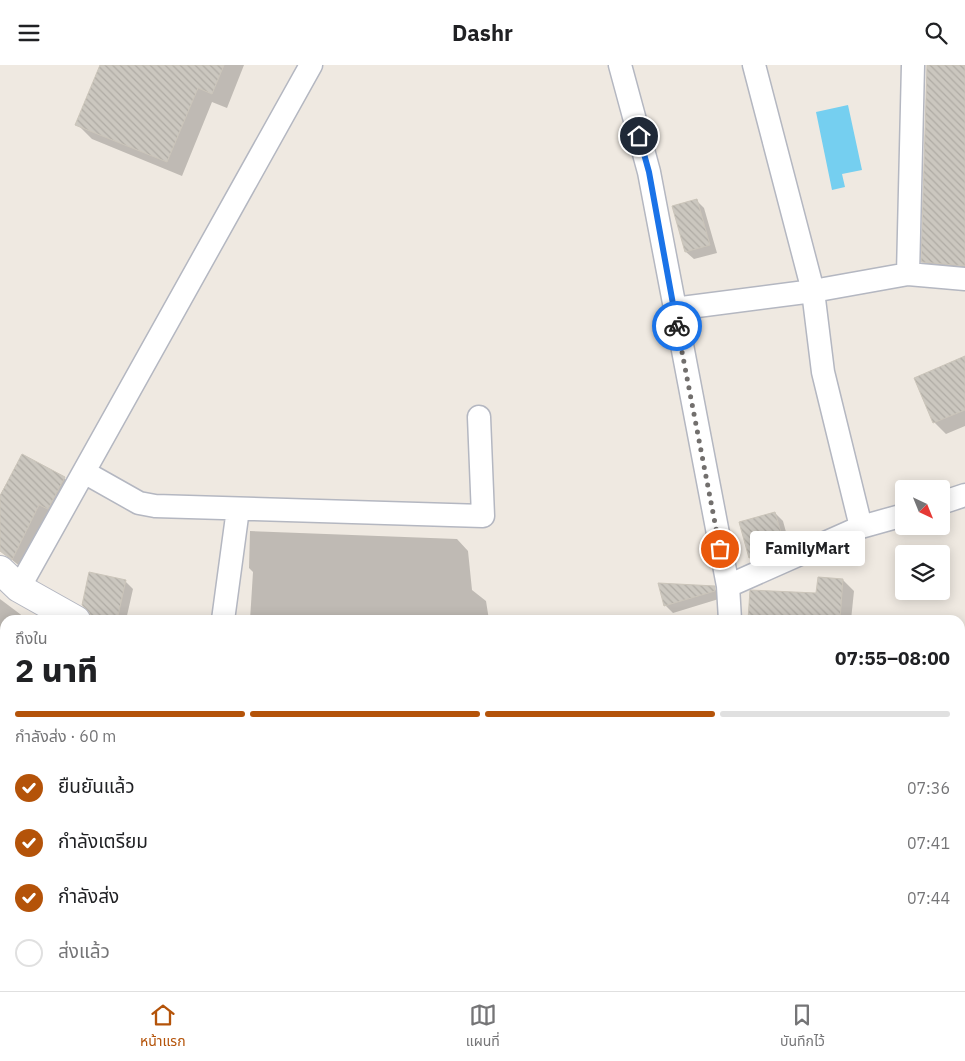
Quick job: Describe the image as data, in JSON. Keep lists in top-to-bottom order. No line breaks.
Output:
{"places":["FamilyMart"],"north":"bottom right","page":{"header":"Dashr","bubble":"FamilyMart","heading":["2 นาที","ถึงใน","07:55–08:00"],"bar":"กำลังส่ง · 60 m","list":[["ยืนยันแล้ว","07:36"],["กำลังเตรียม","07:41"],["กำลังส่ง","07:44"],"ส่งแล้ว"],"tabs":["หน้าแรก","แผนที่","บันทึกไว้"]}}
